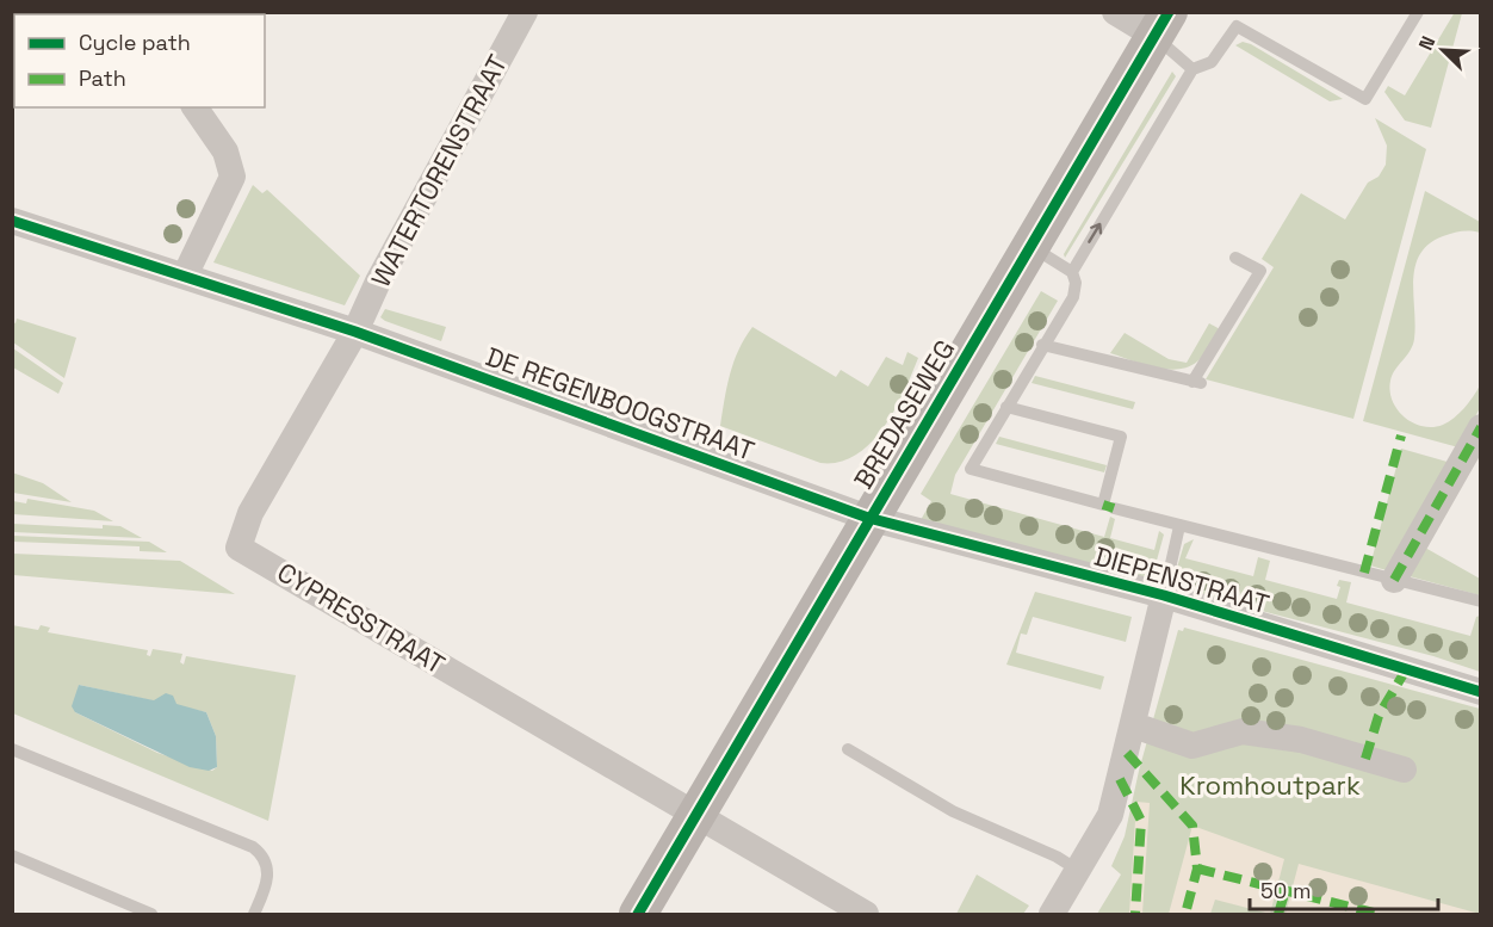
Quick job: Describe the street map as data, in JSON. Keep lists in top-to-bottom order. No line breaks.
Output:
{"streets":{"street":["WATERTORENSTRAAT","DE REGENBOOGSTRAAT","BREDASEWEG","DIEPENSTRAAT","CYPRESSTRAAT"]},"crossings":[["WATERTORENSTRAAT","DE REGENBOOGSTRAAT"],["WATERTORENSTRAAT","CYPRESSTRAAT"],["DE REGENBOOGSTRAAT","BREDASEWEG"],["DE REGENBOOGSTRAAT","DIEPENSTRAAT"],["DE REGENBOOGSTRAAT","CYPRESSTRAAT"],["BREDASEWEG","DIEPENSTRAAT"],["BREDASEWEG","CYPRESSTRAAT"]],"parks":["Kromhoutpark"],"legend":["Cycle path","Path"],"scale_bar":"50 m","north":"top left"}
